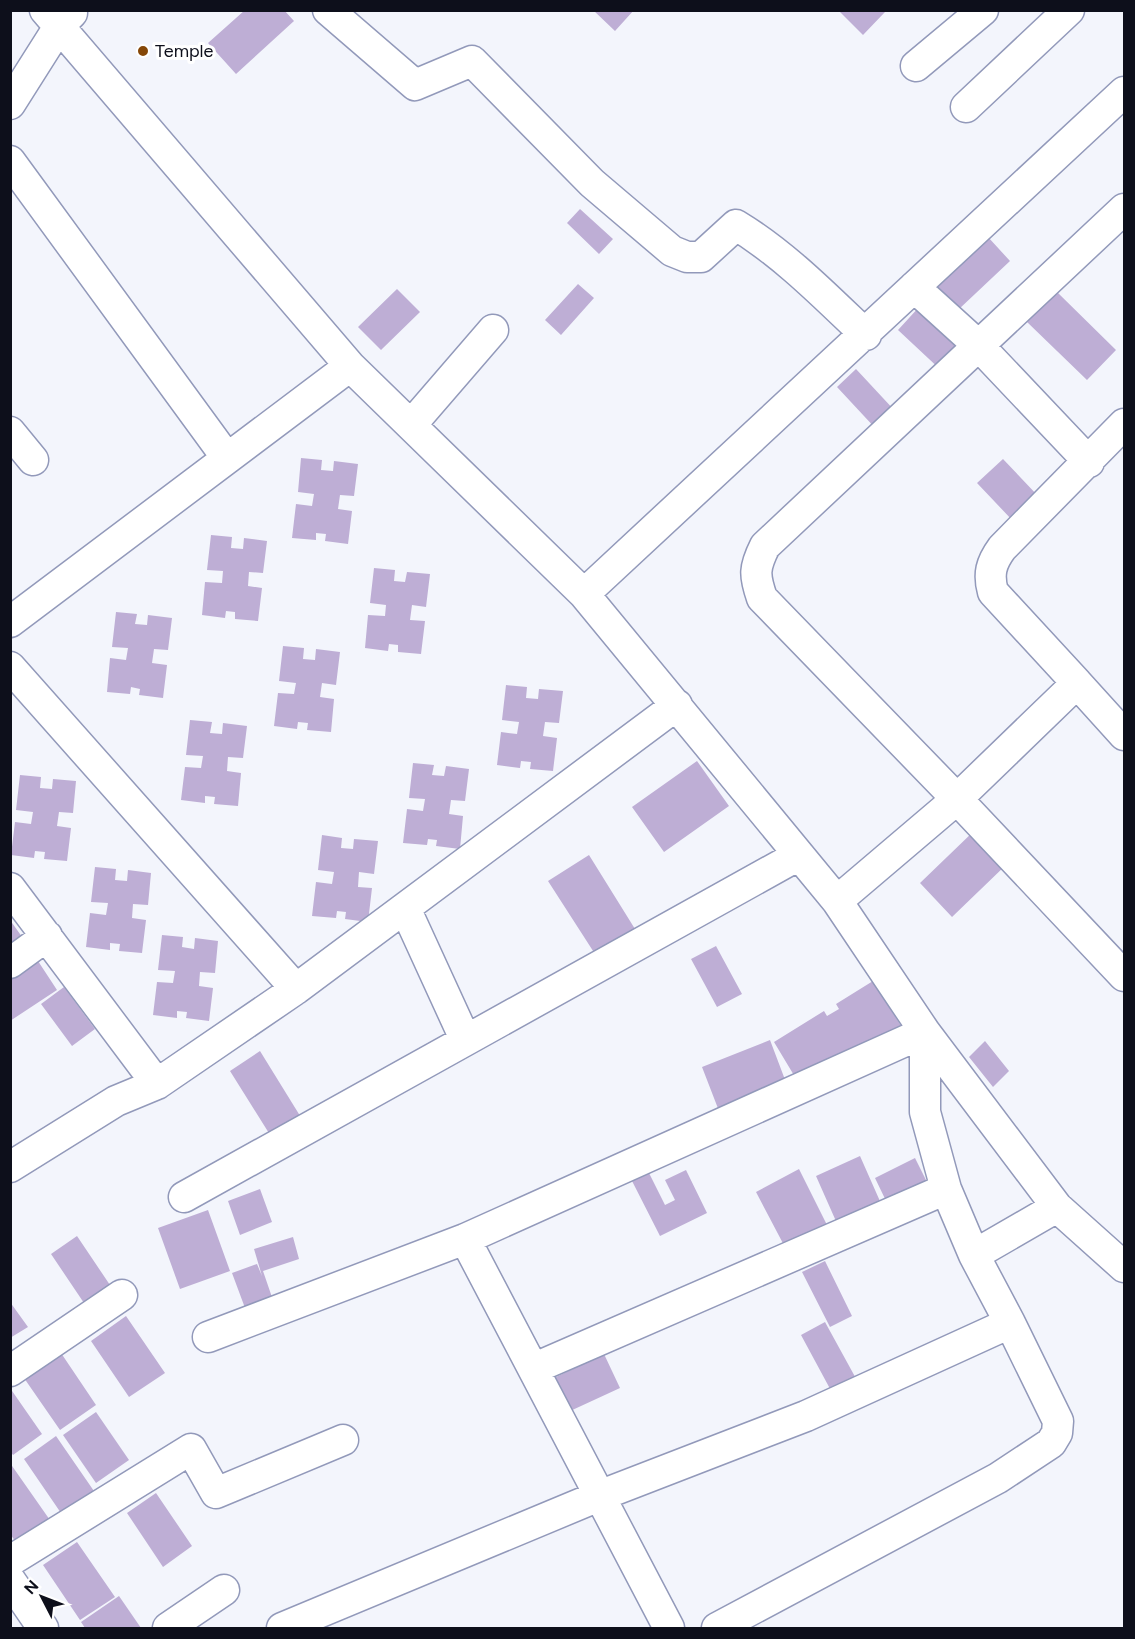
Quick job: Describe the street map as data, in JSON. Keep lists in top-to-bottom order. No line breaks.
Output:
{"places":["Temple"],"north":"top left"}
